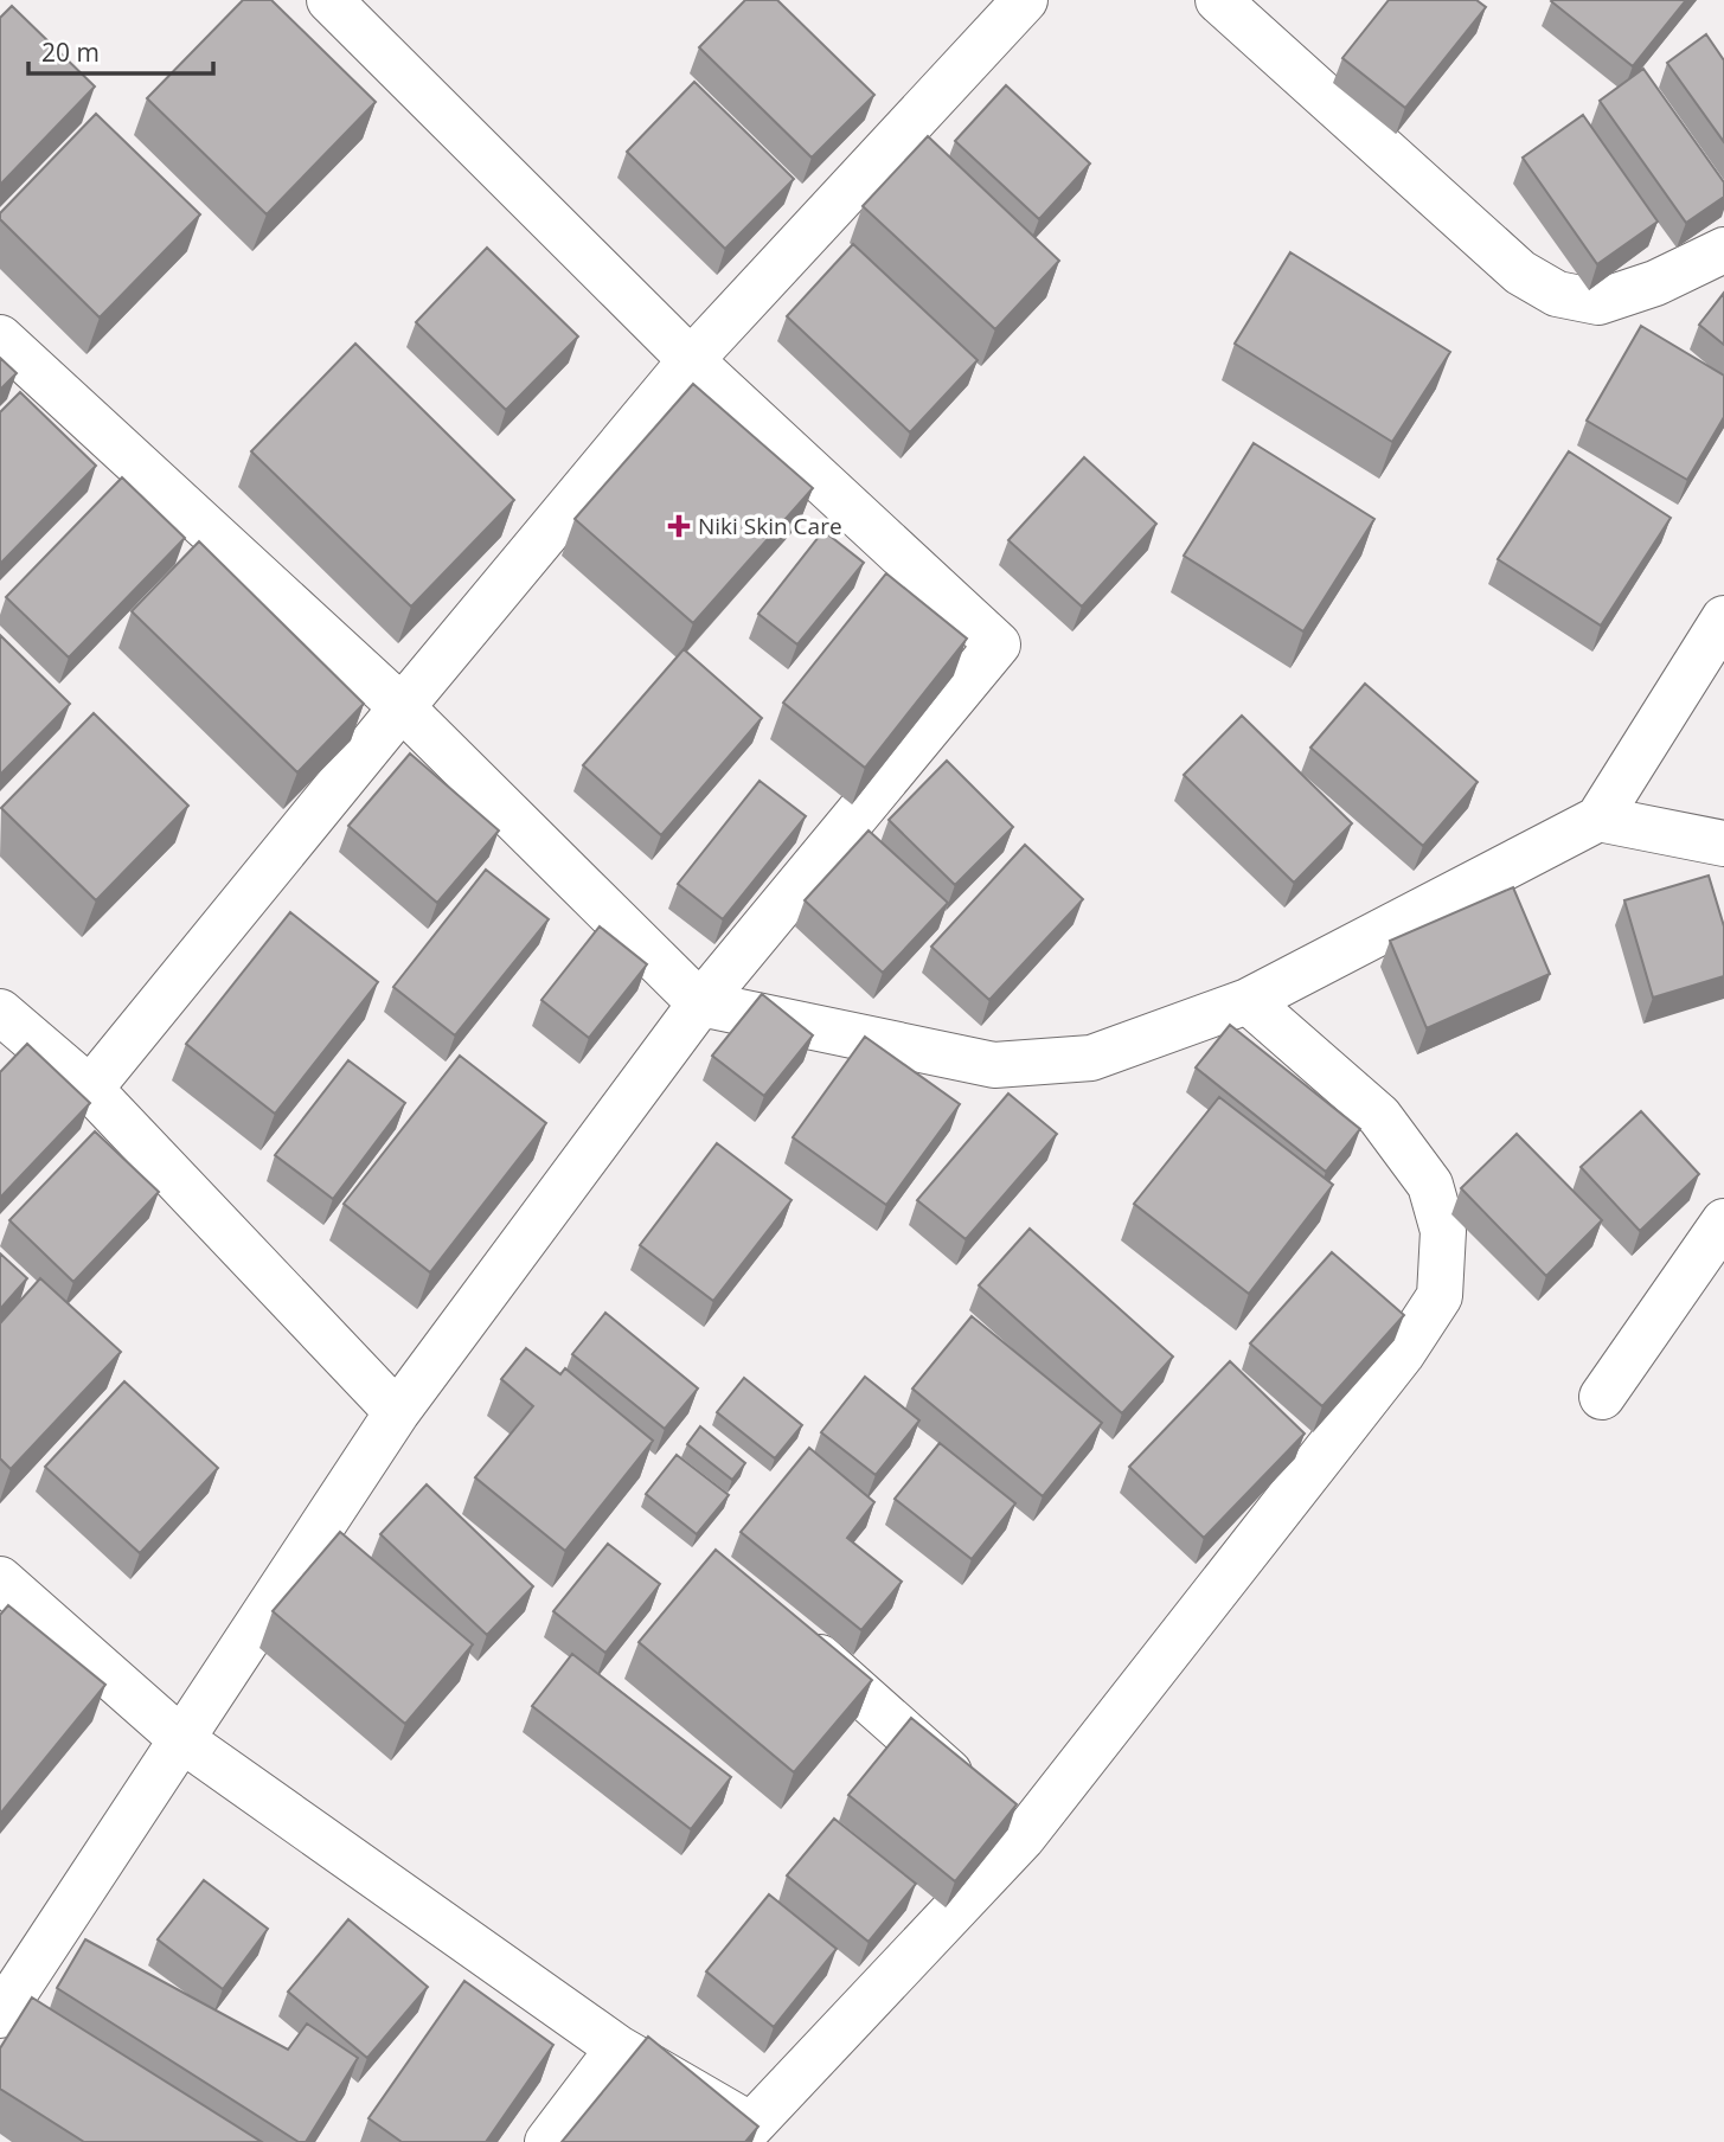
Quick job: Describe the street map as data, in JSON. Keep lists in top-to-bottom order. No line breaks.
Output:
{"places":{"health":["Niki Skin Care"]},"scale_bar":"20 m"}
